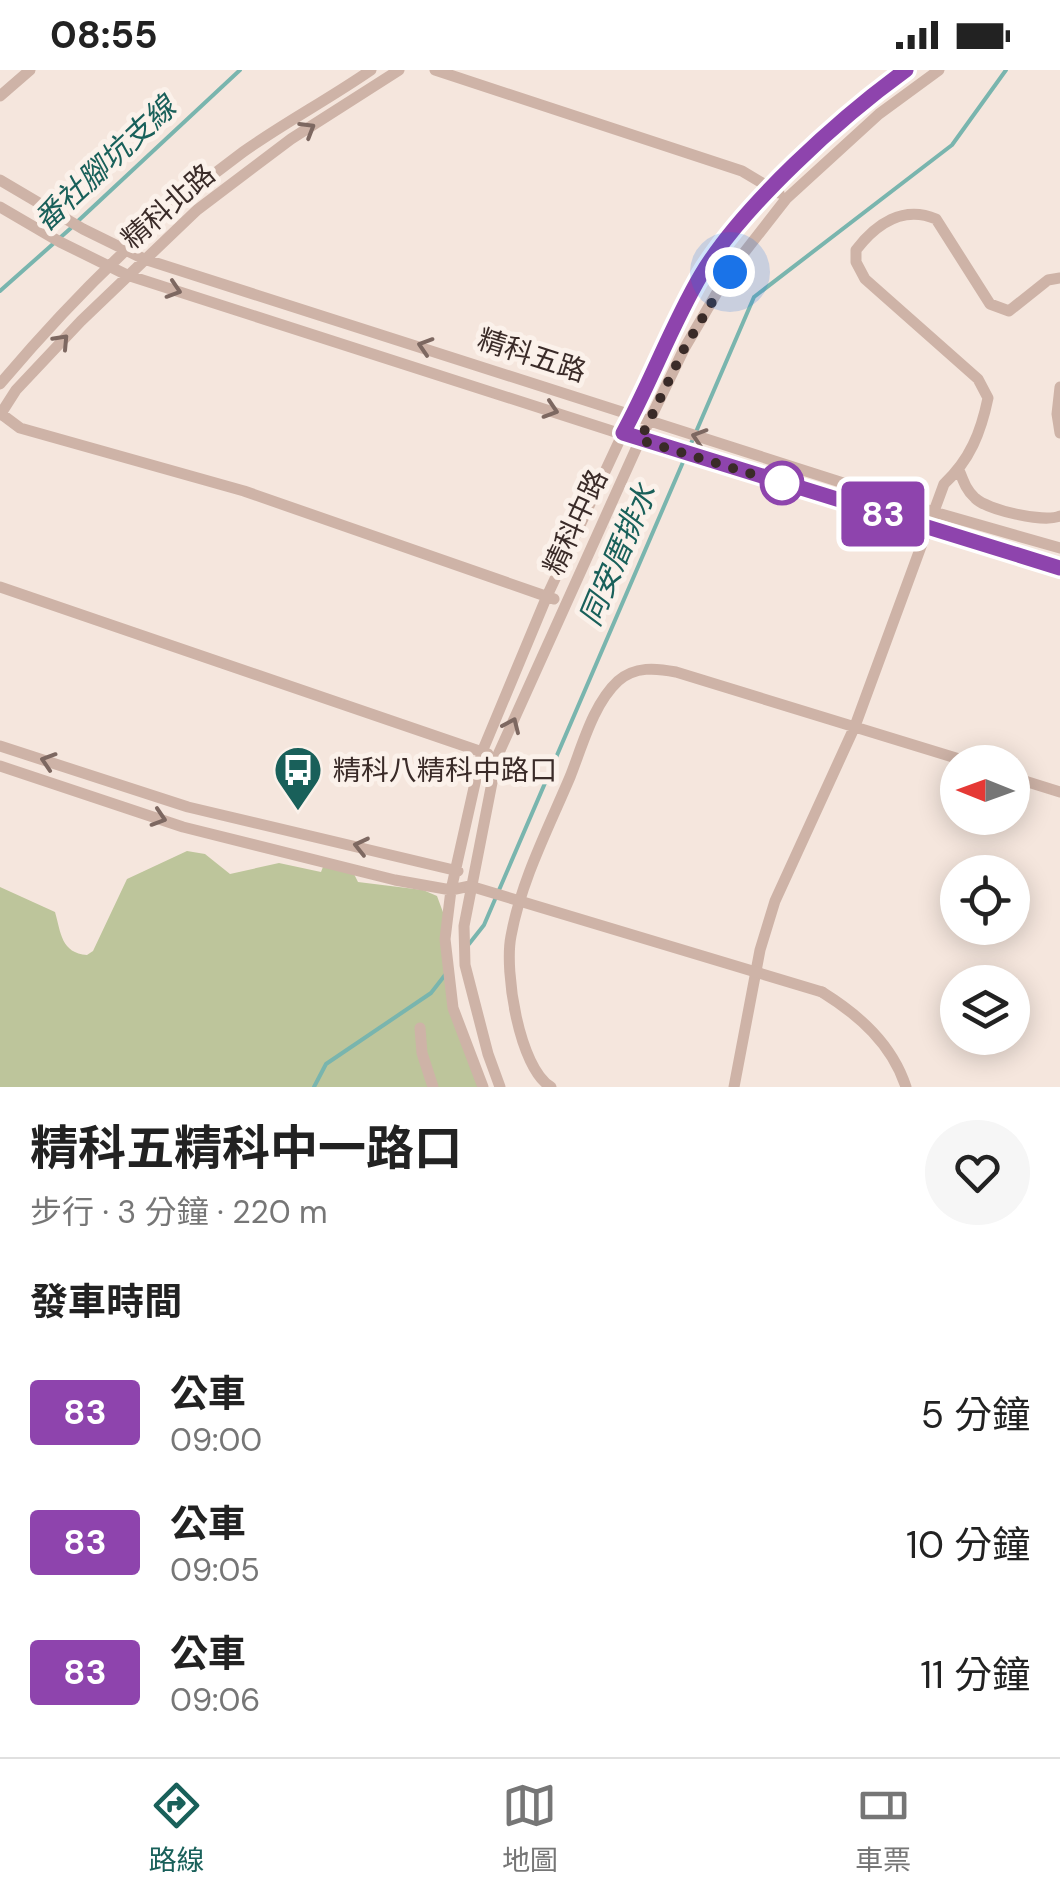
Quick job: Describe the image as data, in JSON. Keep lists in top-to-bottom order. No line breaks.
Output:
{"streets":{"street":["精科北路","精科五路","精科中路"]},"crossings":[["精科北路","精科五路"],["精科五路","精科中路"]],"water":["番社腳坑支線","同安厝排水"],"places":{"bus stop":["精科八精科中路口"]},"lines":["bus line 83"],"north":"left","page":{"status":"08:55","on_map":"83","heading":[["精科五精科中一路口","步行 · 3 分鐘 · 220 m"],"發車時間"],"list":[{"mark":"83","name":"公車","note":"09:00","value":"5 分鐘"},{"mark":"83","name":"公車","note":"09:05","value":"10 分鐘"},{"mark":"83","name":"公車","note":"09:06","value":"11 分鐘"}],"tabs":["路線","地圖","車票"]}}
